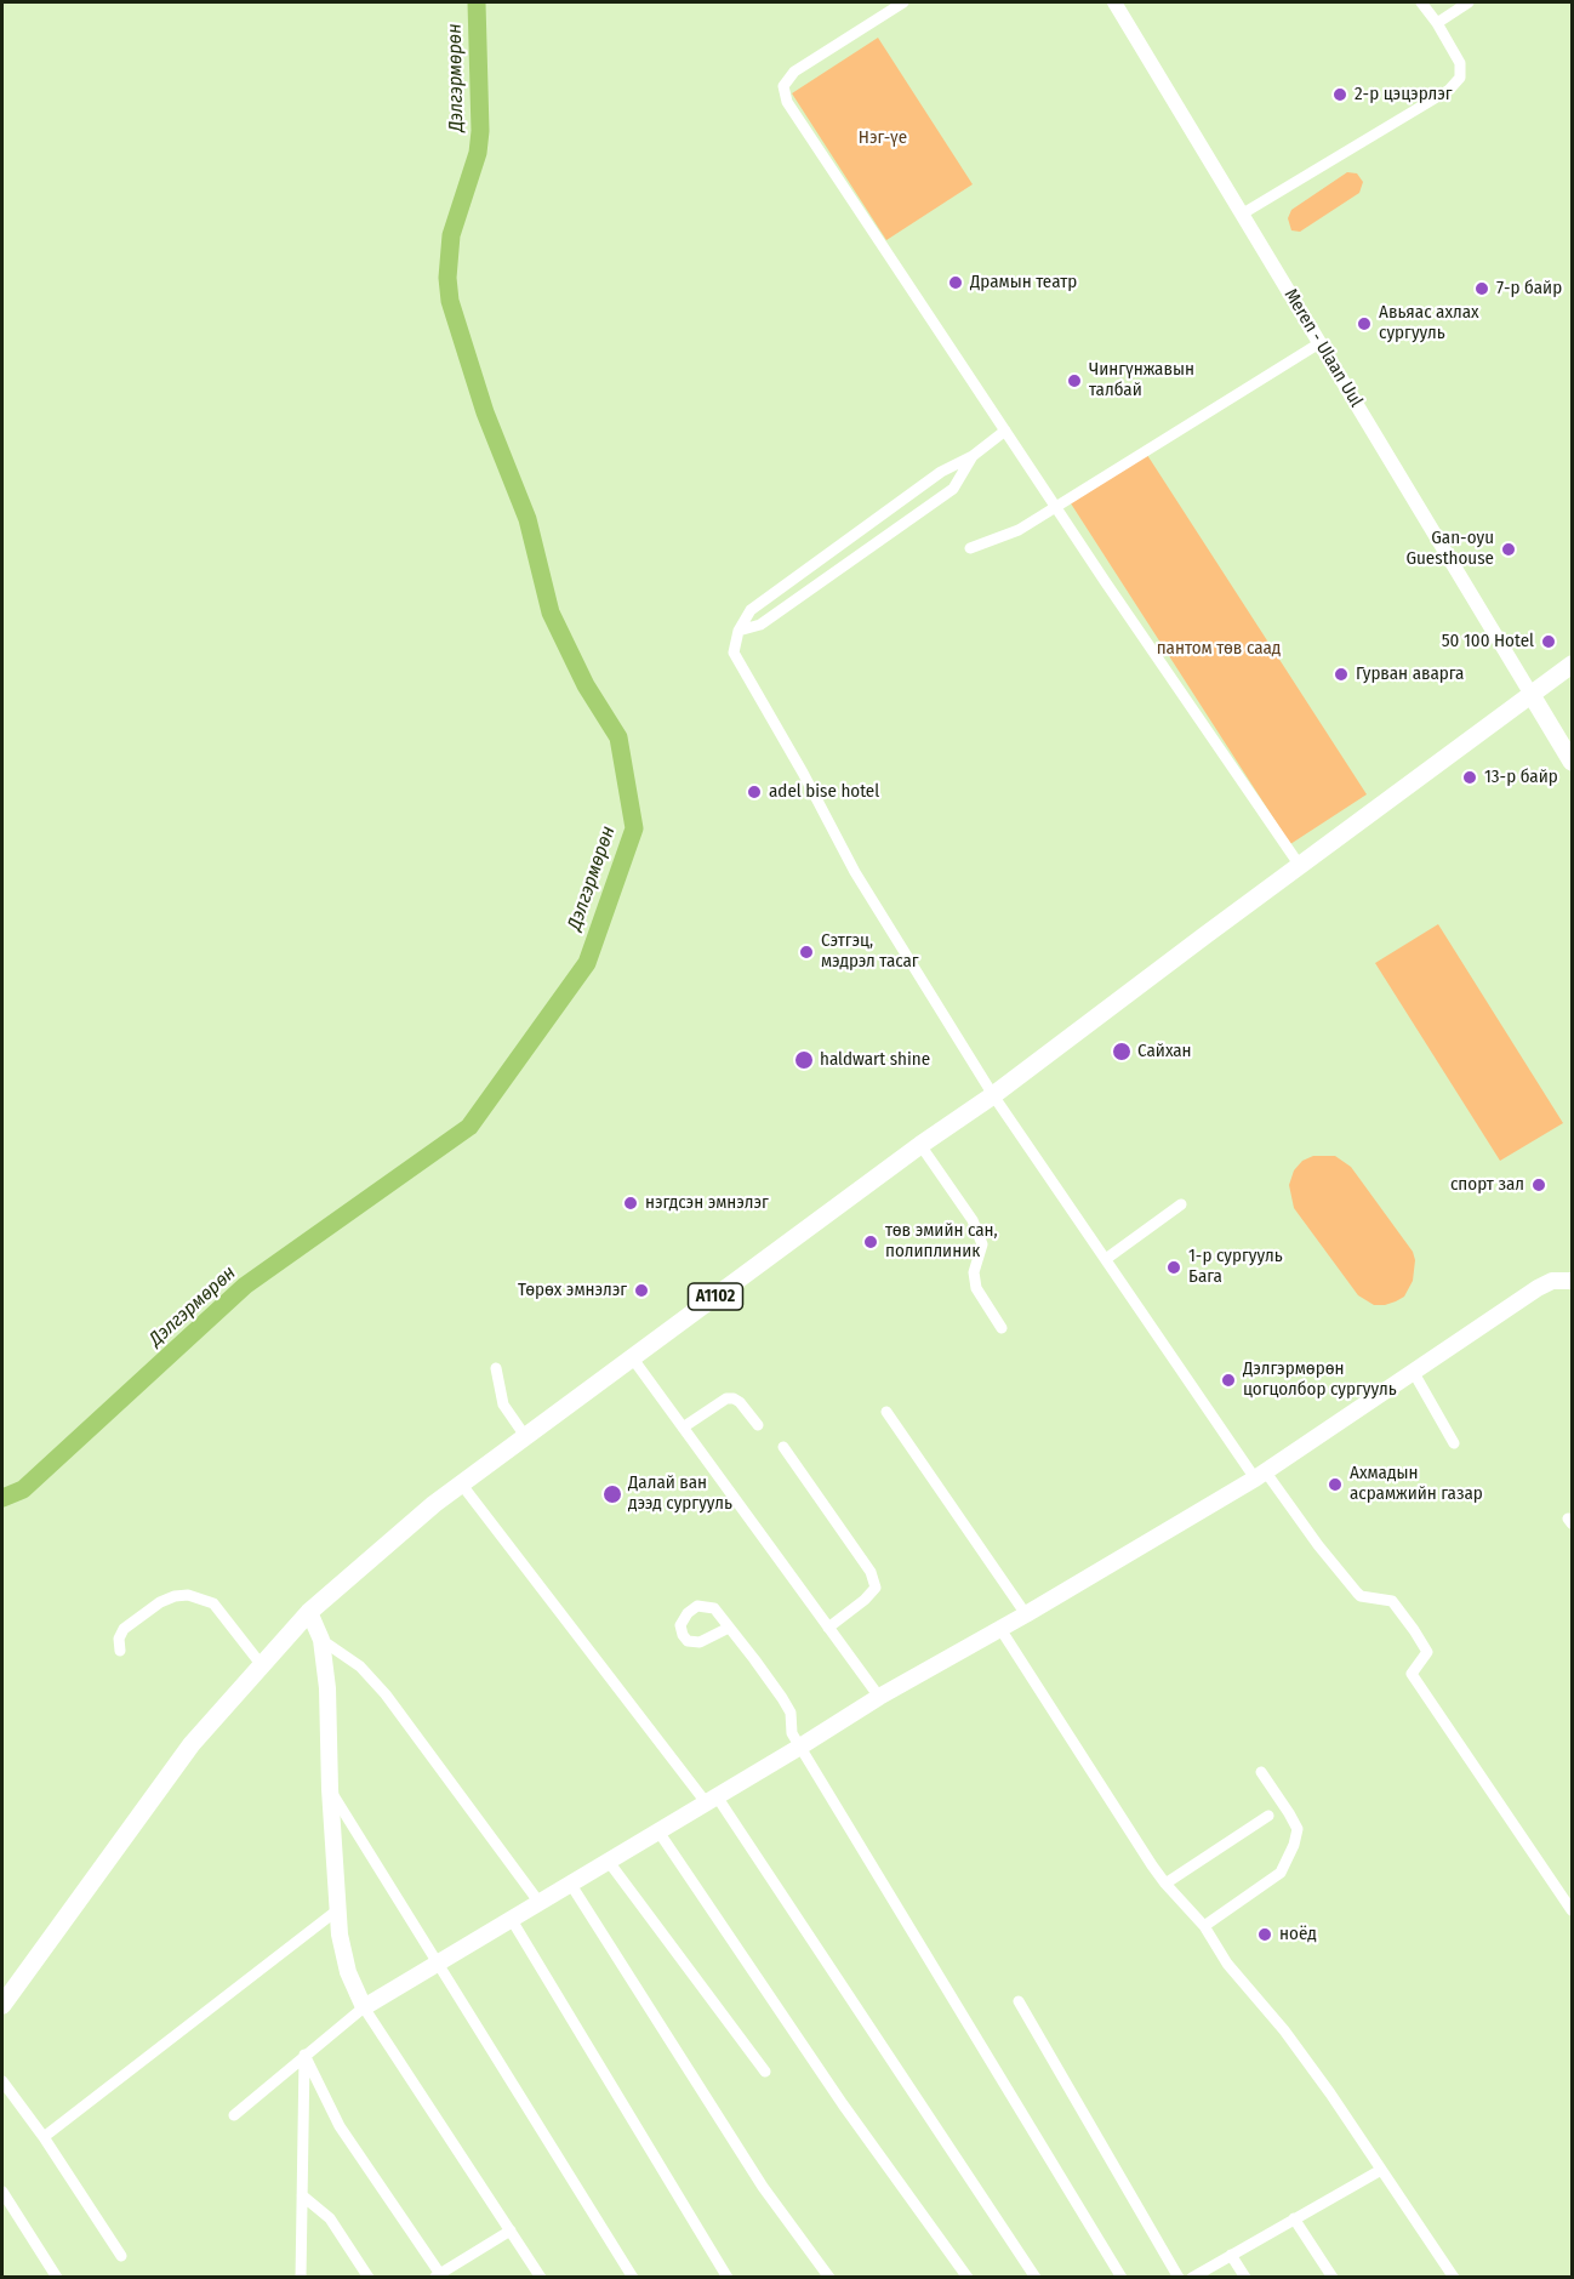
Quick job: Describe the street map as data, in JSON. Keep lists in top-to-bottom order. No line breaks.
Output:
{"streets":{"main road":["A1102"],"street":["Meren - Ulaan Uul"]},"crossings":[["Meren - Ulaan Uul","A1102"]],"water":["Дэлгэрмөрөн"],"parks":["Нэг-үе","пантом төв саад"],"places":["2-р цэцэрлэг","Драмын театр","7-р байр","Авьяас ахлах сургууль","Чингүнжавын талбай","Gan-oyu Guesthouse","50 100 Hotel","Гурван аварга","13-р байр","adel bise hotel","Сэтгэц, мэдрэл тасаг","Сайхан","haldwart shine","спорт зал","нэгдсэн эмнэлэг","төв эмийн сан, полиплиник","1-р сургууль Бага","Төрөх эмнэлэг","Дэлгэрмөрөн цогцолбор сургууль","Ахмадын асрамжийн газар","Далай ван дээд сургууль","ноёд"]}
